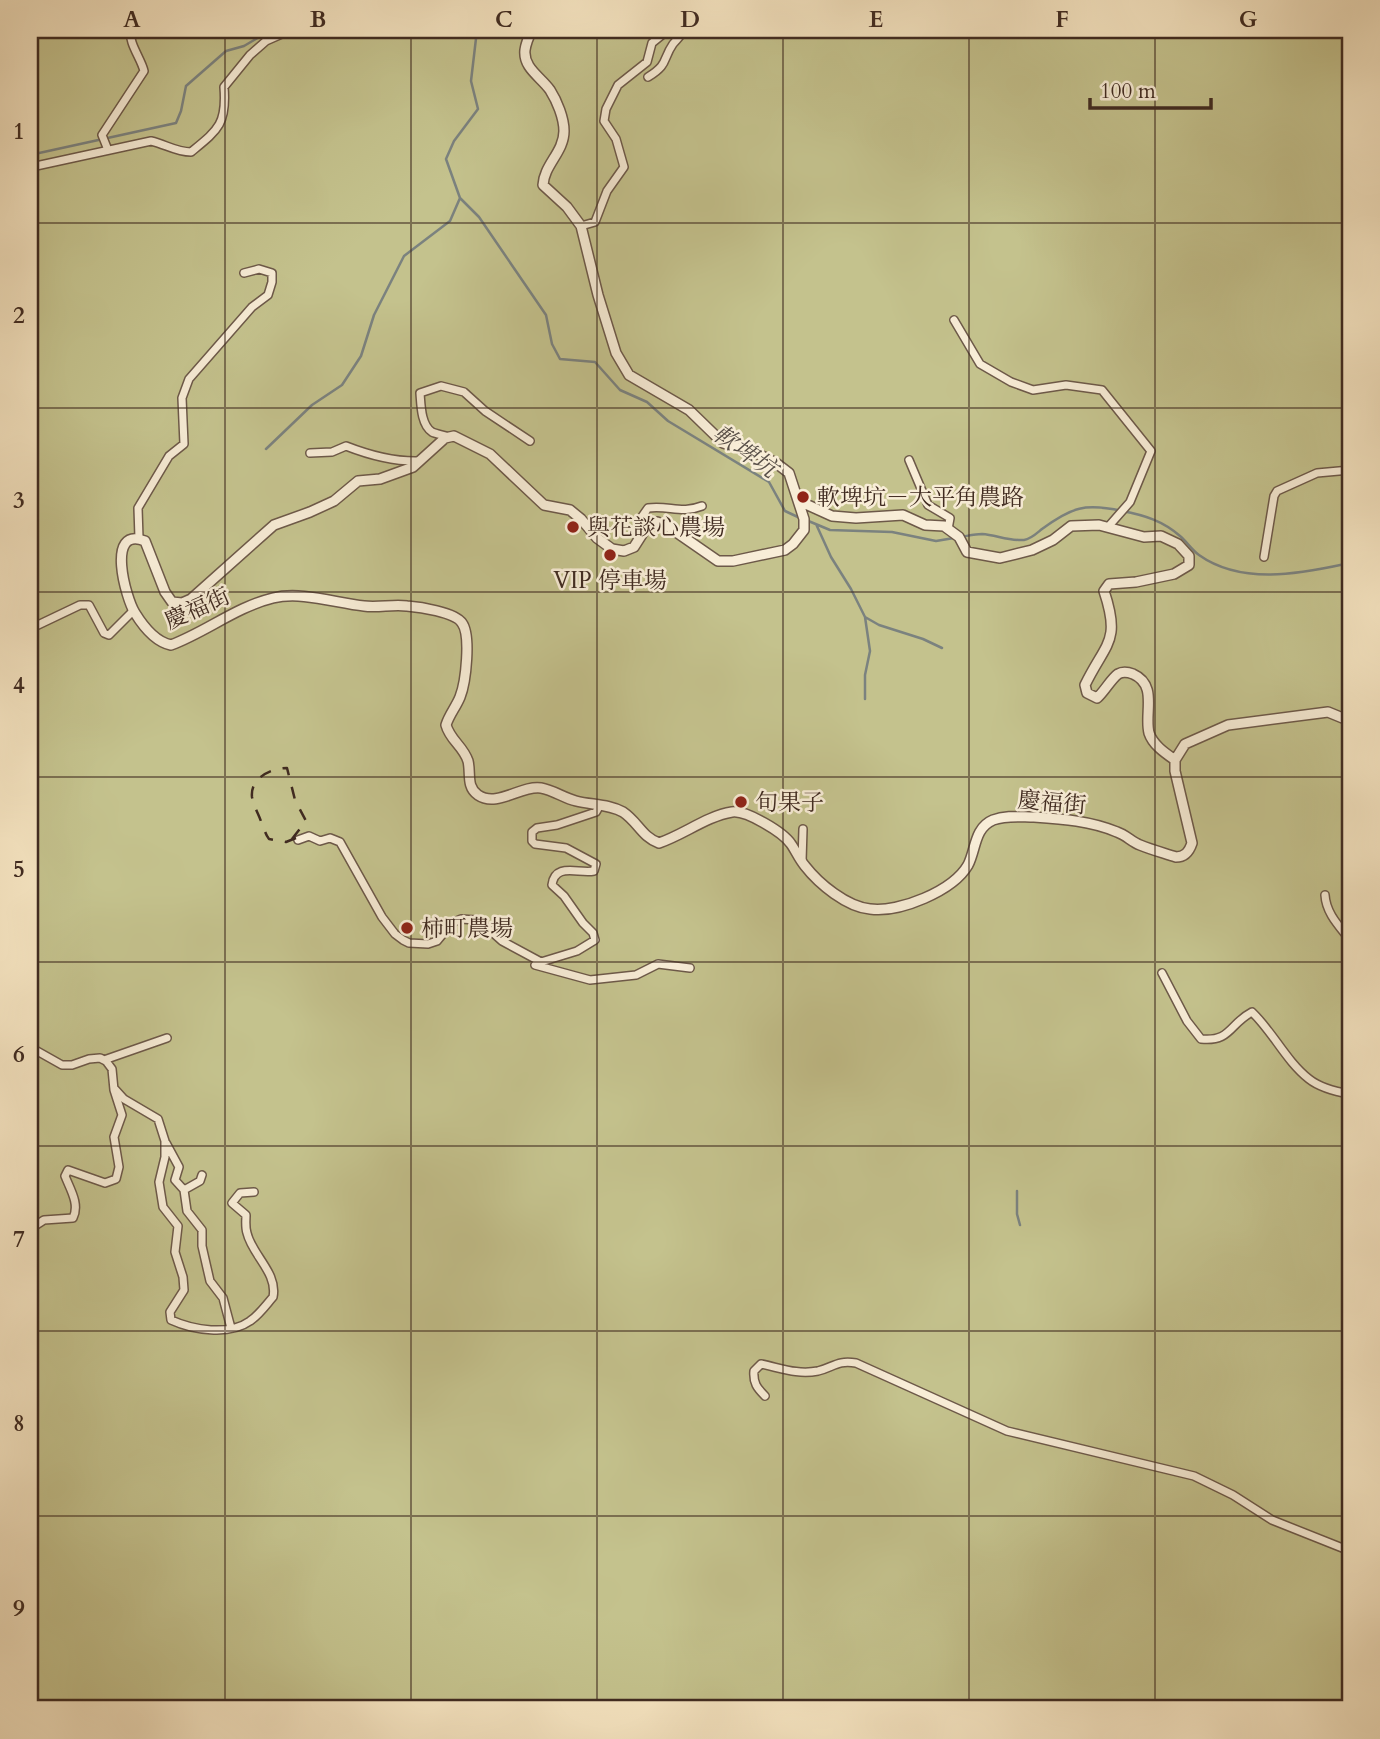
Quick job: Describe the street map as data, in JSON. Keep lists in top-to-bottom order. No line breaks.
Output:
{"streets":{"street":["慶福街"]},"water":["軟埤坑"],"places":["軟埤坑－大平角農路","與花談心農場","VIP 停車場","旬果子","柿町農場"],"scale_bar":"100 m","grid":{"columns":["A","B","C","D","E","F","G"],"rows":["1","2","3","4","5","6","7","8","9"]}}
